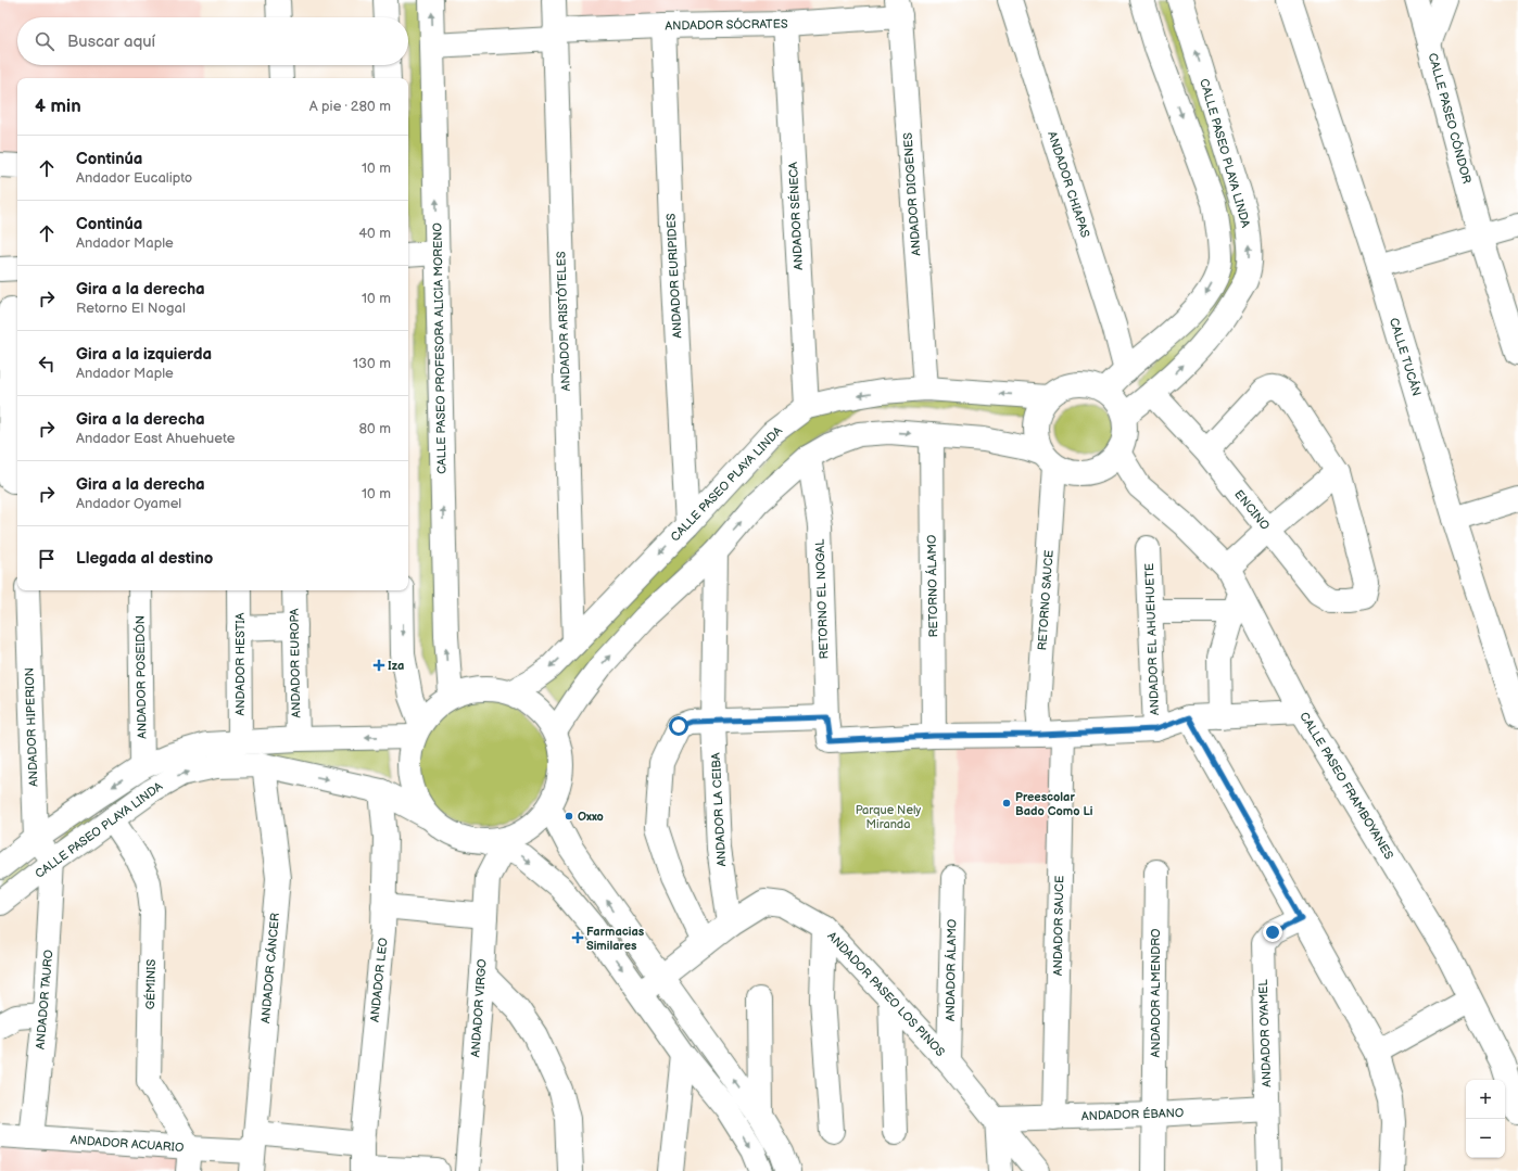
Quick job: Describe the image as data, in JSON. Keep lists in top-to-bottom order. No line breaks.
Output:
{"streets":{"street":["ANDADOR SÓCRATES","CALLE PASEO CÓNDOR","CALLE PASEO PLAYA LINDA","ANDADOR CHIAPAS","ANDADOR DIOGENES","ANDADOR SÉNECA","ANDADOR EURIPIDES","ANDADOR ARISTÓTELES","CALLE PASEO PROFESORA ALICIA MORENO","CALLE TUCÁN","ENCINO","RETORNO ÁLAMO","RETORNO EL NOGAL","RETORNO SAUCE","ANDADOR EL AHUEHUETE","ANDADOR EUROPA","ANDADOR HESTIA","ANDADOR POSEIDÓN","ANDADOR HIPERION","CALLE PASEO FRAMBOYANES","ANDADOR LA CEIBA","ANDADOR SAUCE","ANDADOR CÁNCER","ANDADOR ÁLAMO","ANDADOR LEO","GÉMINIS","ANDADOR ALMENDRO","ANDADOR PASEO LOS PINOS","ANDADOR TAURO","ANDADOR VIRGO","ANDADOR OYAMEL","ANDADOR ÉBANO","ANDADOR ACUARIO"]},"crossings":[["ANDADOR SÓCRATES","ANDADOR DIOGENES"],["ANDADOR SÓCRATES","ANDADOR SÉNECA"],["ANDADOR SÓCRATES","ANDADOR EURIPIDES"],["ANDADOR SÓCRATES","ANDADOR ARISTÓTELES"],["ANDADOR SÓCRATES","CALLE PASEO PROFESORA ALICIA MORENO"],["CALLE PASEO PLAYA LINDA","ANDADOR CHIAPAS"],["CALLE PASEO PLAYA LINDA","ANDADOR DIOGENES"],["CALLE PASEO PLAYA LINDA","ANDADOR SÉNECA"],["CALLE PASEO PLAYA LINDA","ANDADOR EURIPIDES"],["CALLE PASEO PLAYA LINDA","ANDADOR ARISTÓTELES"],["CALLE PASEO PLAYA LINDA","CALLE PASEO PROFESORA ALICIA MORENO"],["CALLE PASEO PLAYA LINDA","ENCINO"],["CALLE PASEO PLAYA LINDA","RETORNO SAUCE"],["CALLE PASEO PLAYA LINDA","ANDADOR EUROPA"],["CALLE PASEO PLAYA LINDA","ANDADOR HESTIA"],["CALLE PASEO PLAYA LINDA","ANDADOR POSEIDÓN"],["CALLE PASEO PLAYA LINDA","ANDADOR HIPERION"],["CALLE PASEO PLAYA LINDA","CALLE PASEO FRAMBOYANES"],["CALLE PASEO PLAYA LINDA","ANDADOR CÁNCER"],["CALLE PASEO PLAYA LINDA","ANDADOR LEO"],["CALLE PASEO PLAYA LINDA","GÉMINIS"],["CALLE PASEO PLAYA LINDA","ANDADOR TAURO"],["CALLE PASEO PLAYA LINDA","ANDADOR VIRGO"],["CALLE PASEO PROFESORA ALICIA MORENO","ANDADOR VIRGO"],["RETORNO ÁLAMO","RETORNO EL NOGAL"],["RETORNO SAUCE","CALLE PASEO FRAMBOYANES"],["RETORNO SAUCE","ANDADOR SAUCE"],["ANDADOR LA CEIBA","ANDADOR PASEO LOS PINOS"],["ANDADOR SAUCE","ANDADOR ÉBANO"],["ANDADOR CÁNCER","ANDADOR ACUARIO"],["ANDADOR ÁLAMO","ANDADOR PASEO LOS PINOS"],["ANDADOR LEO","ANDADOR ACUARIO"],["GÉMINIS","ANDADOR ACUARIO"],["ANDADOR ALMENDRO","ANDADOR ÉBANO"],["ANDADOR PASEO LOS PINOS","ANDADOR ÉBANO"],["ANDADOR TAURO","ANDADOR ACUARIO"],["ANDADOR OYAMEL","ANDADOR ÉBANO"]],"one_way":["CALLE PASEO PROFESORA ALICIA MORENO"],"parks":["Parque Nely Miranda"],"places":{"health":["Iza","Farmacias Similares"],"other":["Preescolar Bado Como Li","Oxxo"]},"page":{"search":"Buscar aquí","heading":["4 min","A pie · 280 m"],"list":[["Continúa","Andador Eucalipto","10 m"],["Continúa","Andador Maple","40 m"],["Gira a la derecha","Retorno El Nogal","10 m"],["Gira a la izquierda","Andador Maple","130 m"],["Gira a la derecha","Andador East Ahuehuete","80 m"],["Gira a la derecha","Andador Oyamel","10 m"],"Llegada al destino"],"map_buttons":["+","−"]}}
